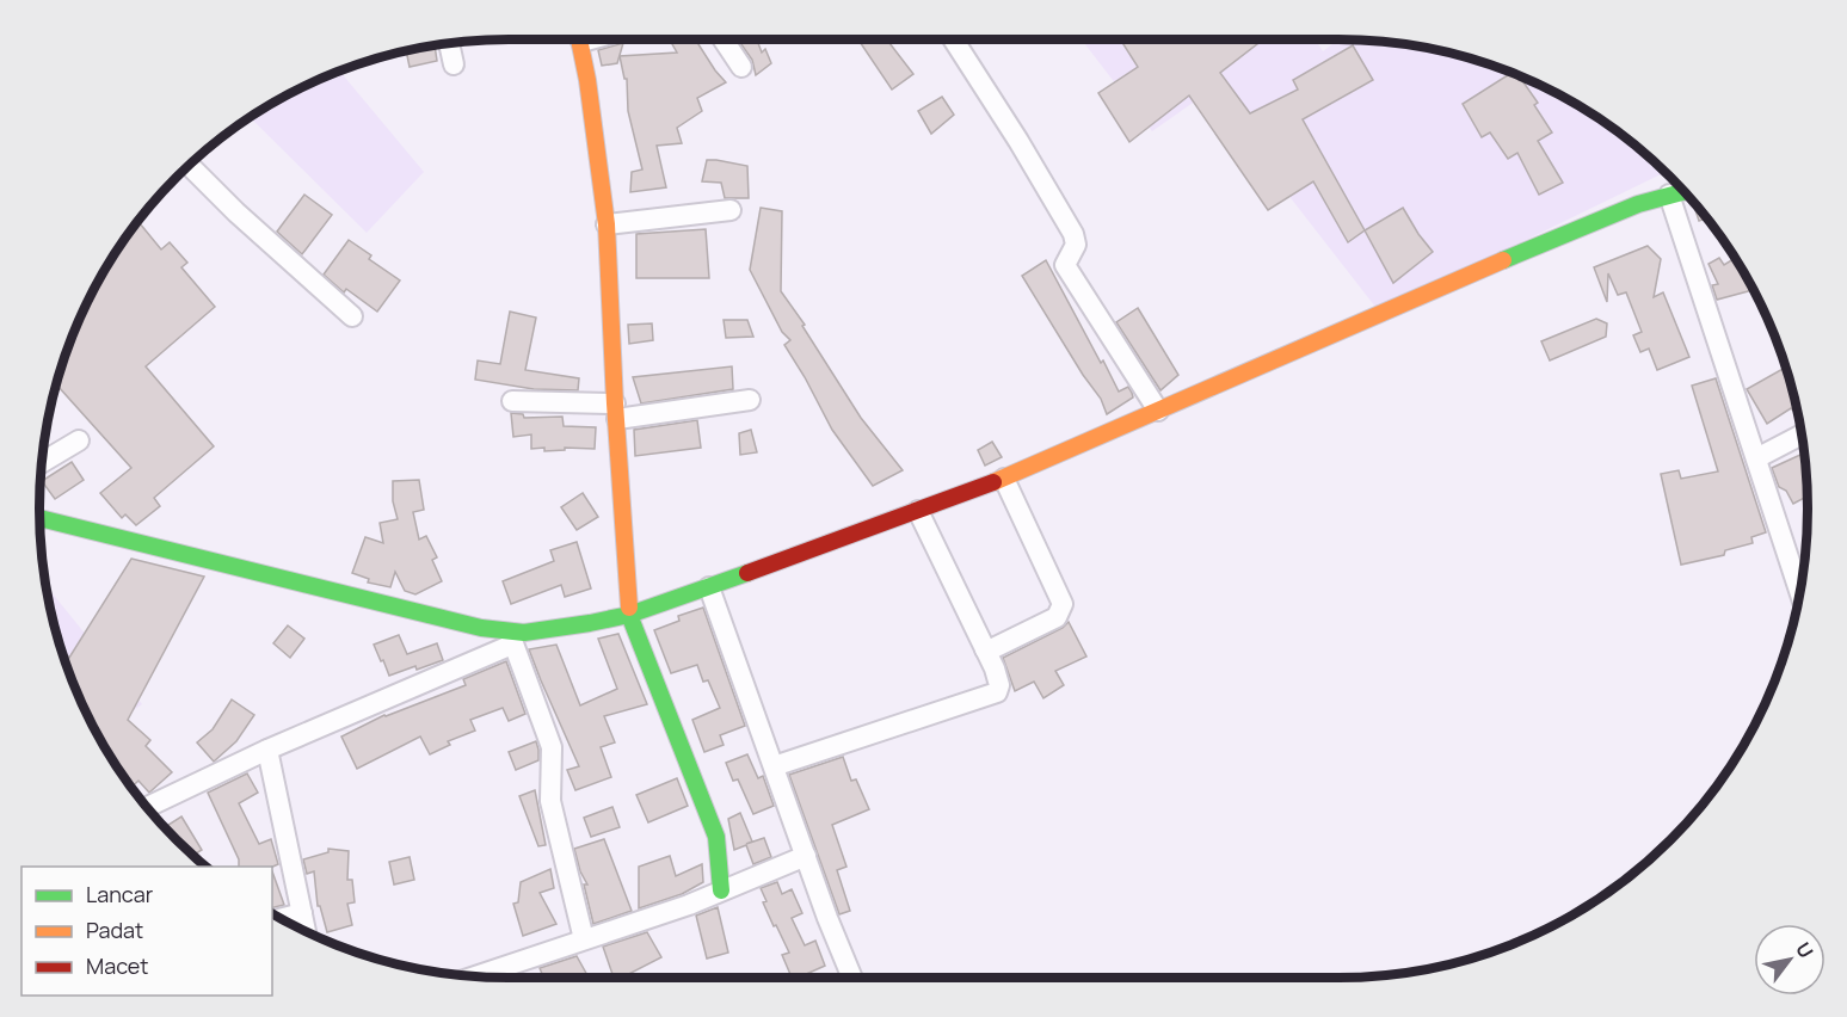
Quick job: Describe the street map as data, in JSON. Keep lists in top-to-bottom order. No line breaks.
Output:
{"legend":["Lancar","Padat","Macet"],"north":"top right"}
